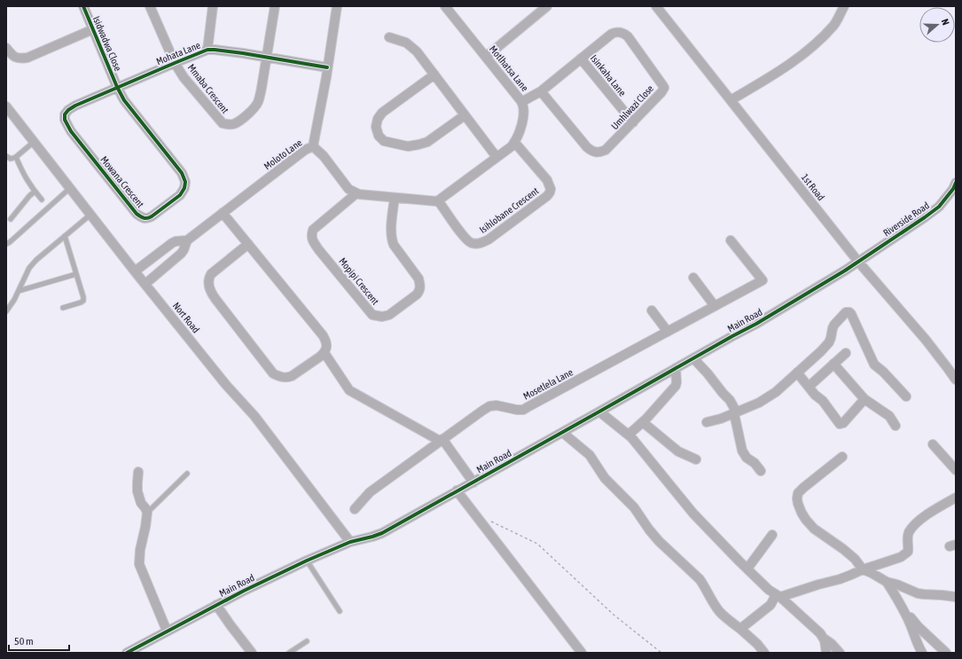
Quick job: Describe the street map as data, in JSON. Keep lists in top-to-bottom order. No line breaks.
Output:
{"streets":{"street":["Isidwadwa Close","Mohata Lane","Motlhatsa Lane","Isinkaha Lane","Mmaba Crescent","Umhlwazi Close","Moloto Lane","Mowana Crescent","1st Road","Isihlobane Crescent","Riverside Road","Mopipi Crescent","Nort Road","Main Road","Mosetlela Lane"]},"crossings":[["Isidwadwa Close","Mohata Lane"],["Isidwadwa Close","Mowana Crescent"],["Mohata Lane","Mmaba Crescent"],["Mohata Lane","Moloto Lane"],["Mohata Lane","Mowana Crescent"],["Motlhatsa Lane","Umhlwazi Close"],["Motlhatsa Lane","Isihlobane Crescent"],["Isinkaha Lane","Umhlwazi Close"],["1st Road","Riverside Road"],["1st Road","Main Road"],["Riverside Road","Main Road"],["Nort Road","Main Road"]],"scale_bar":"50 m","north":"right"}
